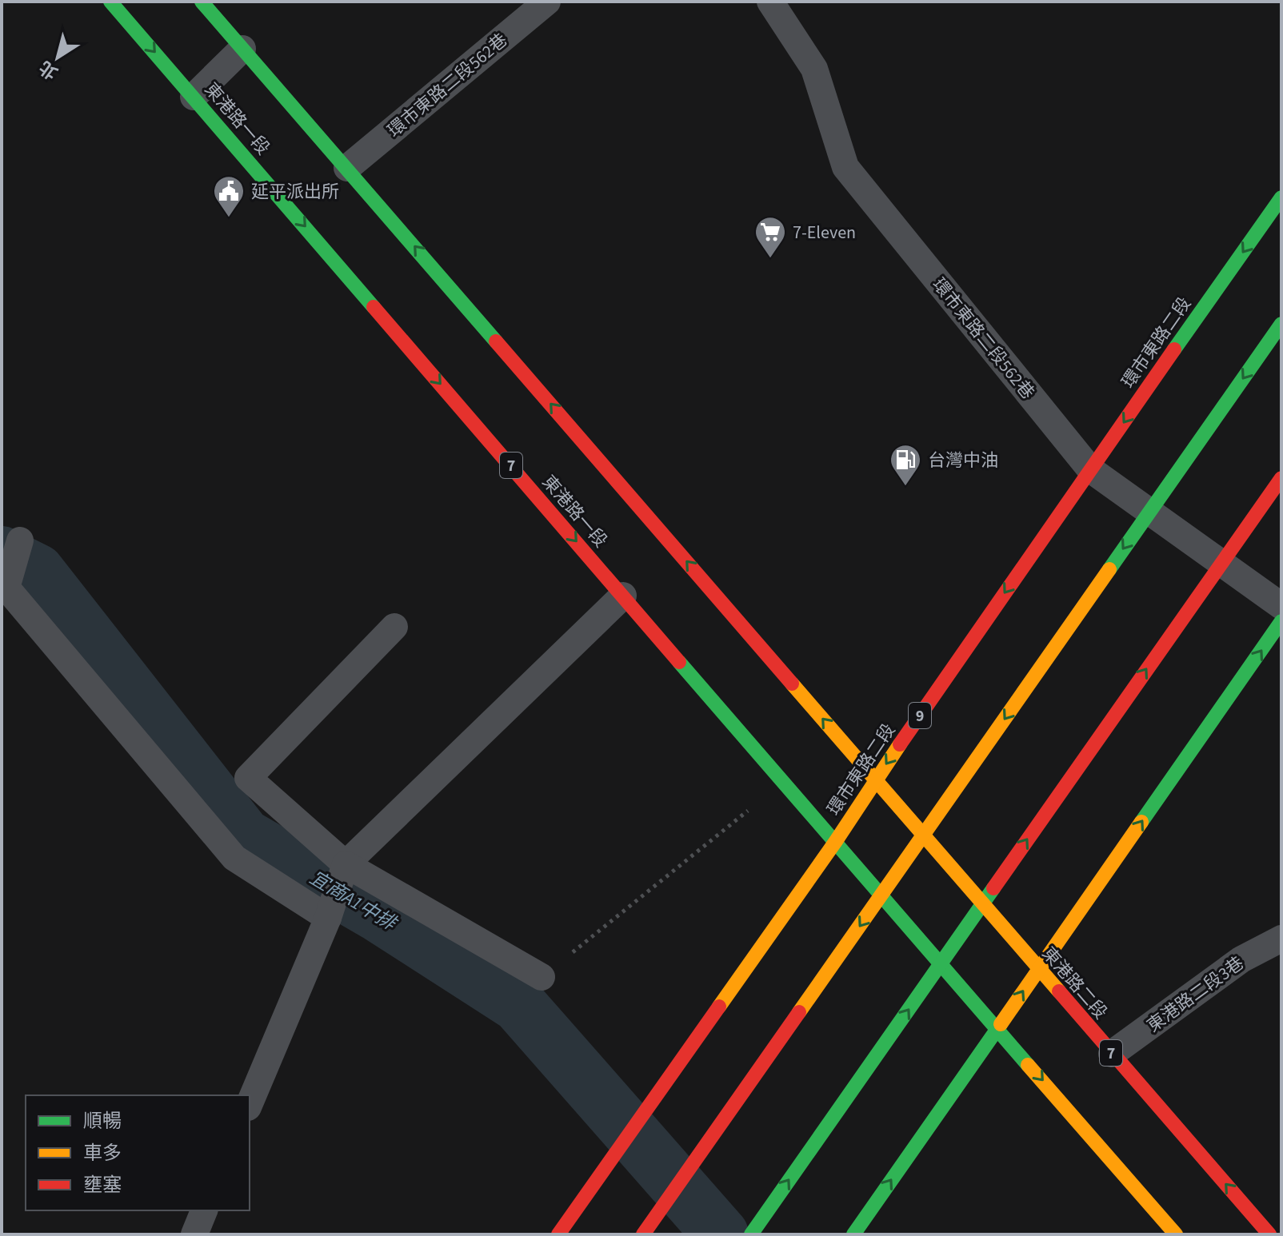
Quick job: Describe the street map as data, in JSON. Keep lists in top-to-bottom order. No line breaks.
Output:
{"streets":{"main road":["東港路一段","環市東路二段","7","9","東港路二段"],"lane":["環市東路二段562巷","東港路二段3巷"]},"crossings":[["環市東路二段562巷","環市東路二段"],["環市東路二段562巷","7"],["東港路一段","環市東路二段"],["東港路一段","7"],["環市東路二段","7"],["7","東港路二段"],["東港路二段","東港路二段3巷"]],"water":["宜商A1中排"],"places":{"public building":["延平派出所"],"supermarket":["7-Eleven"],"fuel station":["台灣中油"]},"legend":["順暢","車多","壅塞"],"north":"bottom left"}
